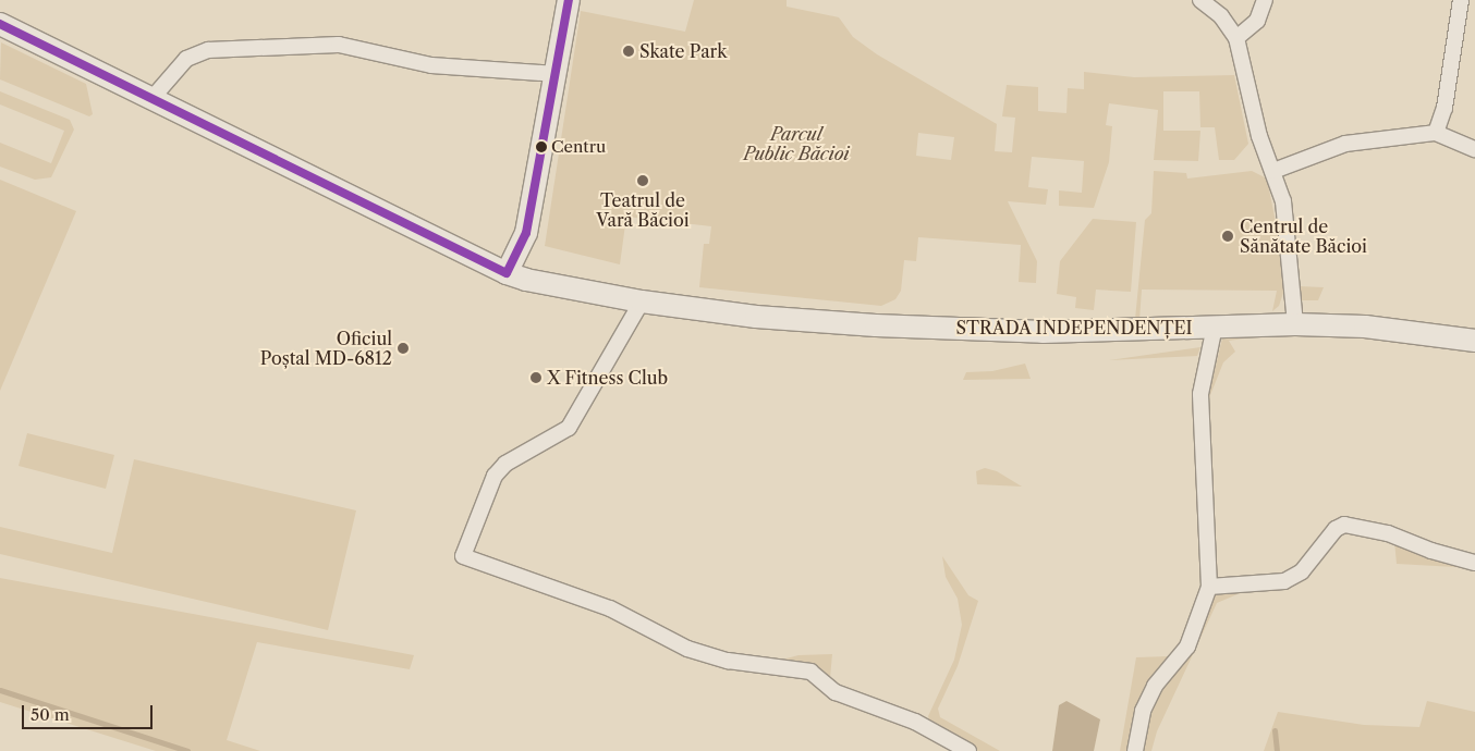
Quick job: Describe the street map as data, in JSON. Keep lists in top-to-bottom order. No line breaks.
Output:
{"streets":{"main road":["STRADA INDEPENDENȚEI"]},"parks":["Parcul Public Băcioi"],"places":["Skate Park","Centru","Teatrul de Vară Băcioi","Centrul de Sănătate Băcioi","Oficiul Poștal MD-6812","X Fitness Club"],"scale_bar":"50 m"}
